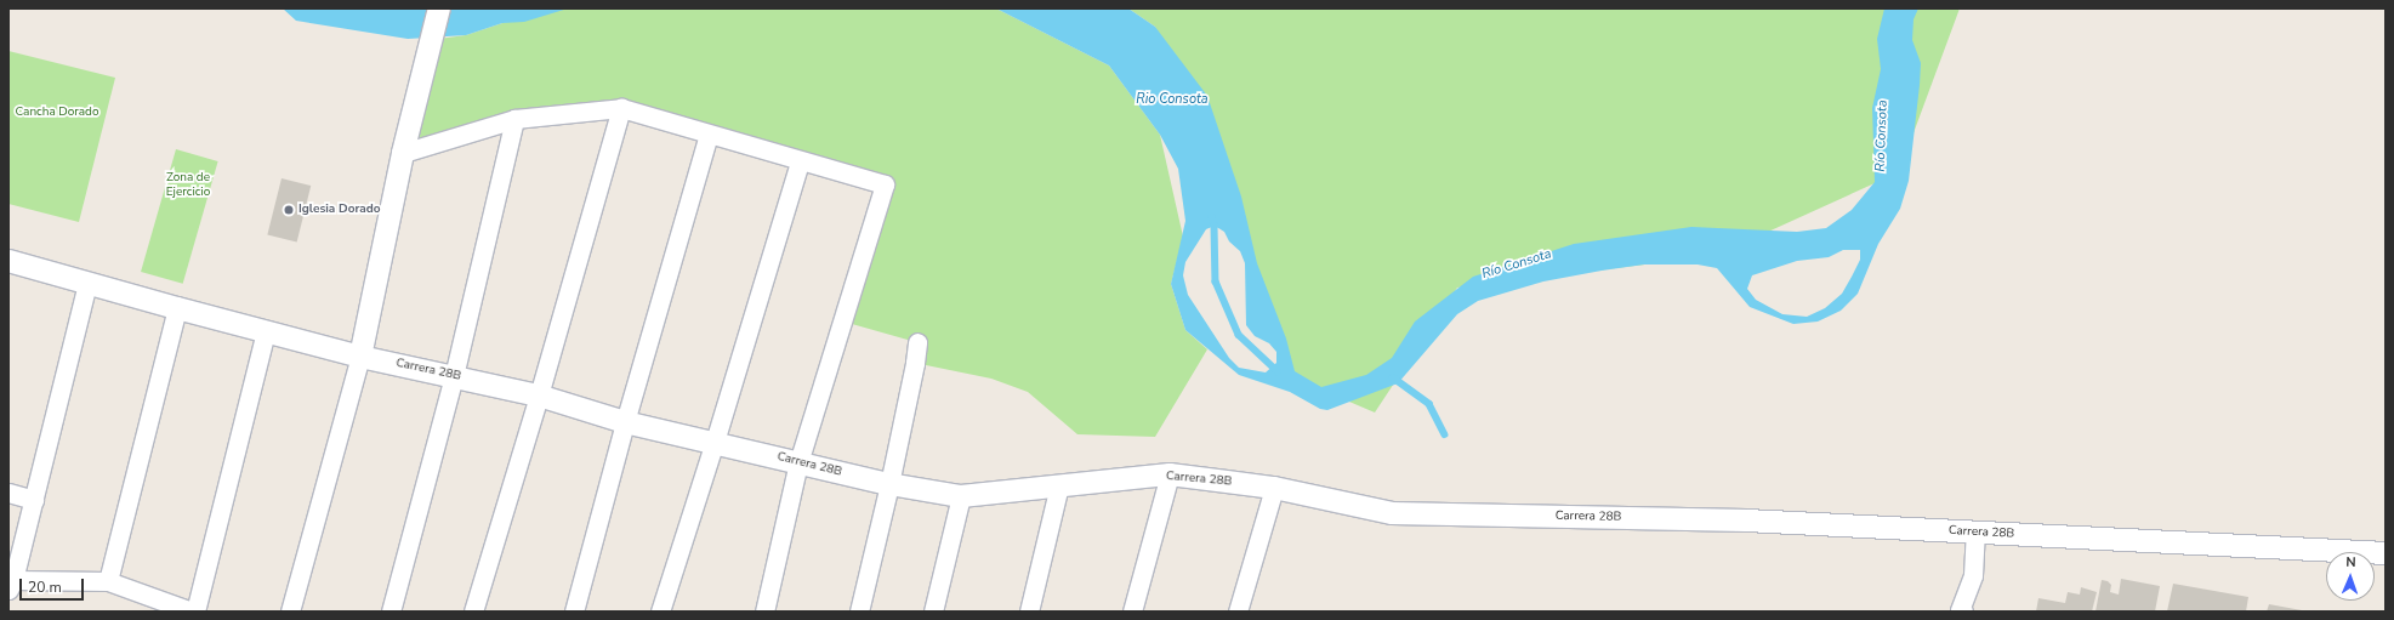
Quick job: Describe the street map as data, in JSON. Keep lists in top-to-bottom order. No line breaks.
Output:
{"streets":{"street":["Carrera 28B"]},"water":["Rio Consota","Río Consota"],"parks":["Cancha Dorado","Zona de Ejercicio"],"places":["Iglesia Dorado"],"scale_bar":"20 m","north":"top"}
